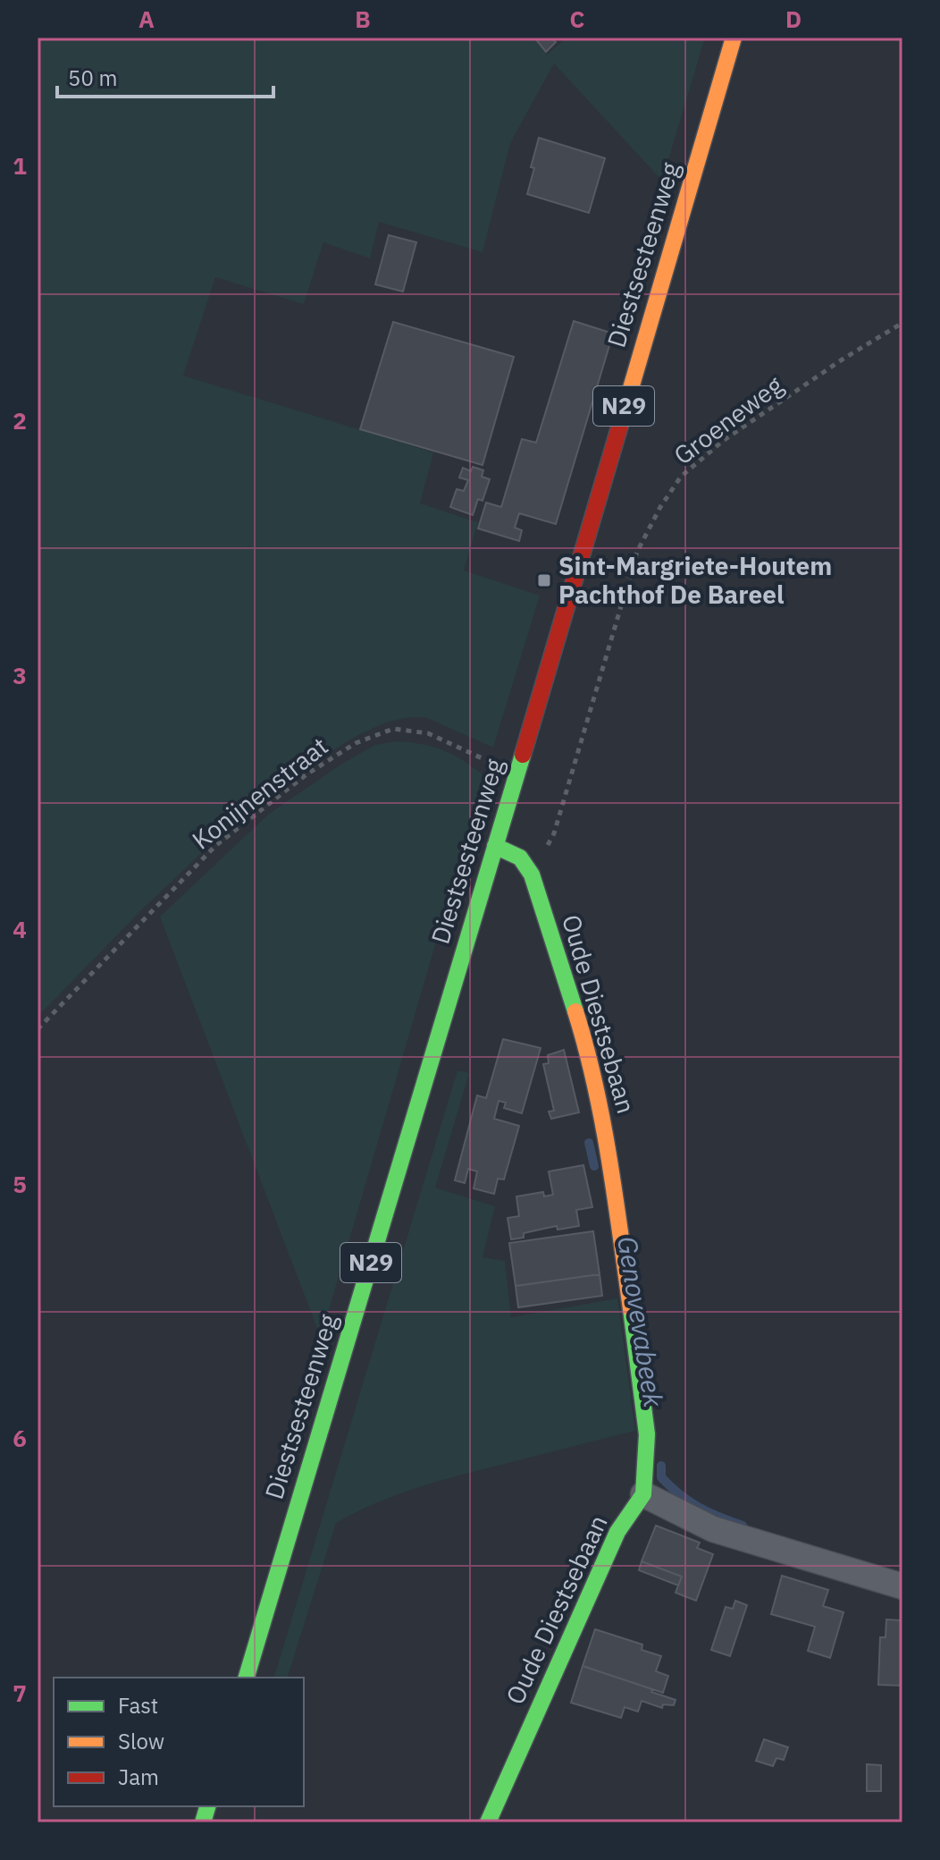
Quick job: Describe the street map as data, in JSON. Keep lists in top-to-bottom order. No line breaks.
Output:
{"streets":{"main road":["Diestsesteenweg","N29","Oude Diestsebaan"],"path":["Groeneweg","Konijnenstraat"]},"crossings":[["Diestsesteenweg","Konijnenstraat"],["Diestsesteenweg","Oude Diestsebaan"],["Groeneweg","Oude Diestsebaan"]],"water":["Genovevabeek"],"places":{"transit":["Sint-Margriete-Houtem Pachthof De Bareel"]},"legend":["Fast","Slow","Jam"],"scale_bar":"50 m","grid":{"columns":["A","B","C","D"],"rows":["1","2","3","4","5","6","7"]}}
